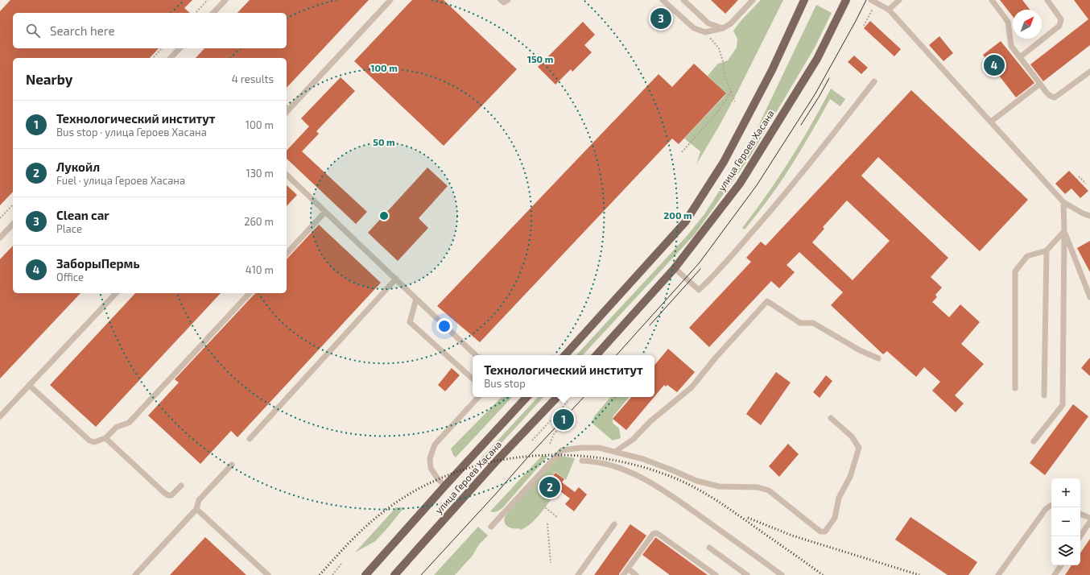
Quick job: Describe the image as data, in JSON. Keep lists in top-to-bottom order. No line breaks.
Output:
{"streets":{"main road":["улица Героев Хасана"]},"north":"top right","page":{"pins":["3","4","1","2"],"search":"Search here","heading":["Nearby","4 results"],"list":[{"mark":"1","name":"Технологический институт","note":"Bus stop · улица Героев Хасана","value":"100 m"},{"mark":"2","name":"Лукойл","note":"Fuel · улица Героев Хасана","value":"130 m"},{"mark":"3","name":"Clean car","note":"Place","value":"260 m"},{"mark":"4","name":"ЗаборыПермь","note":"Office","value":"410 m"}],"popup":["Технологический институт","Bus stop"],"map_buttons":["+","−"]},"rings":["150 m","100 m","50 m","200 m"]}
